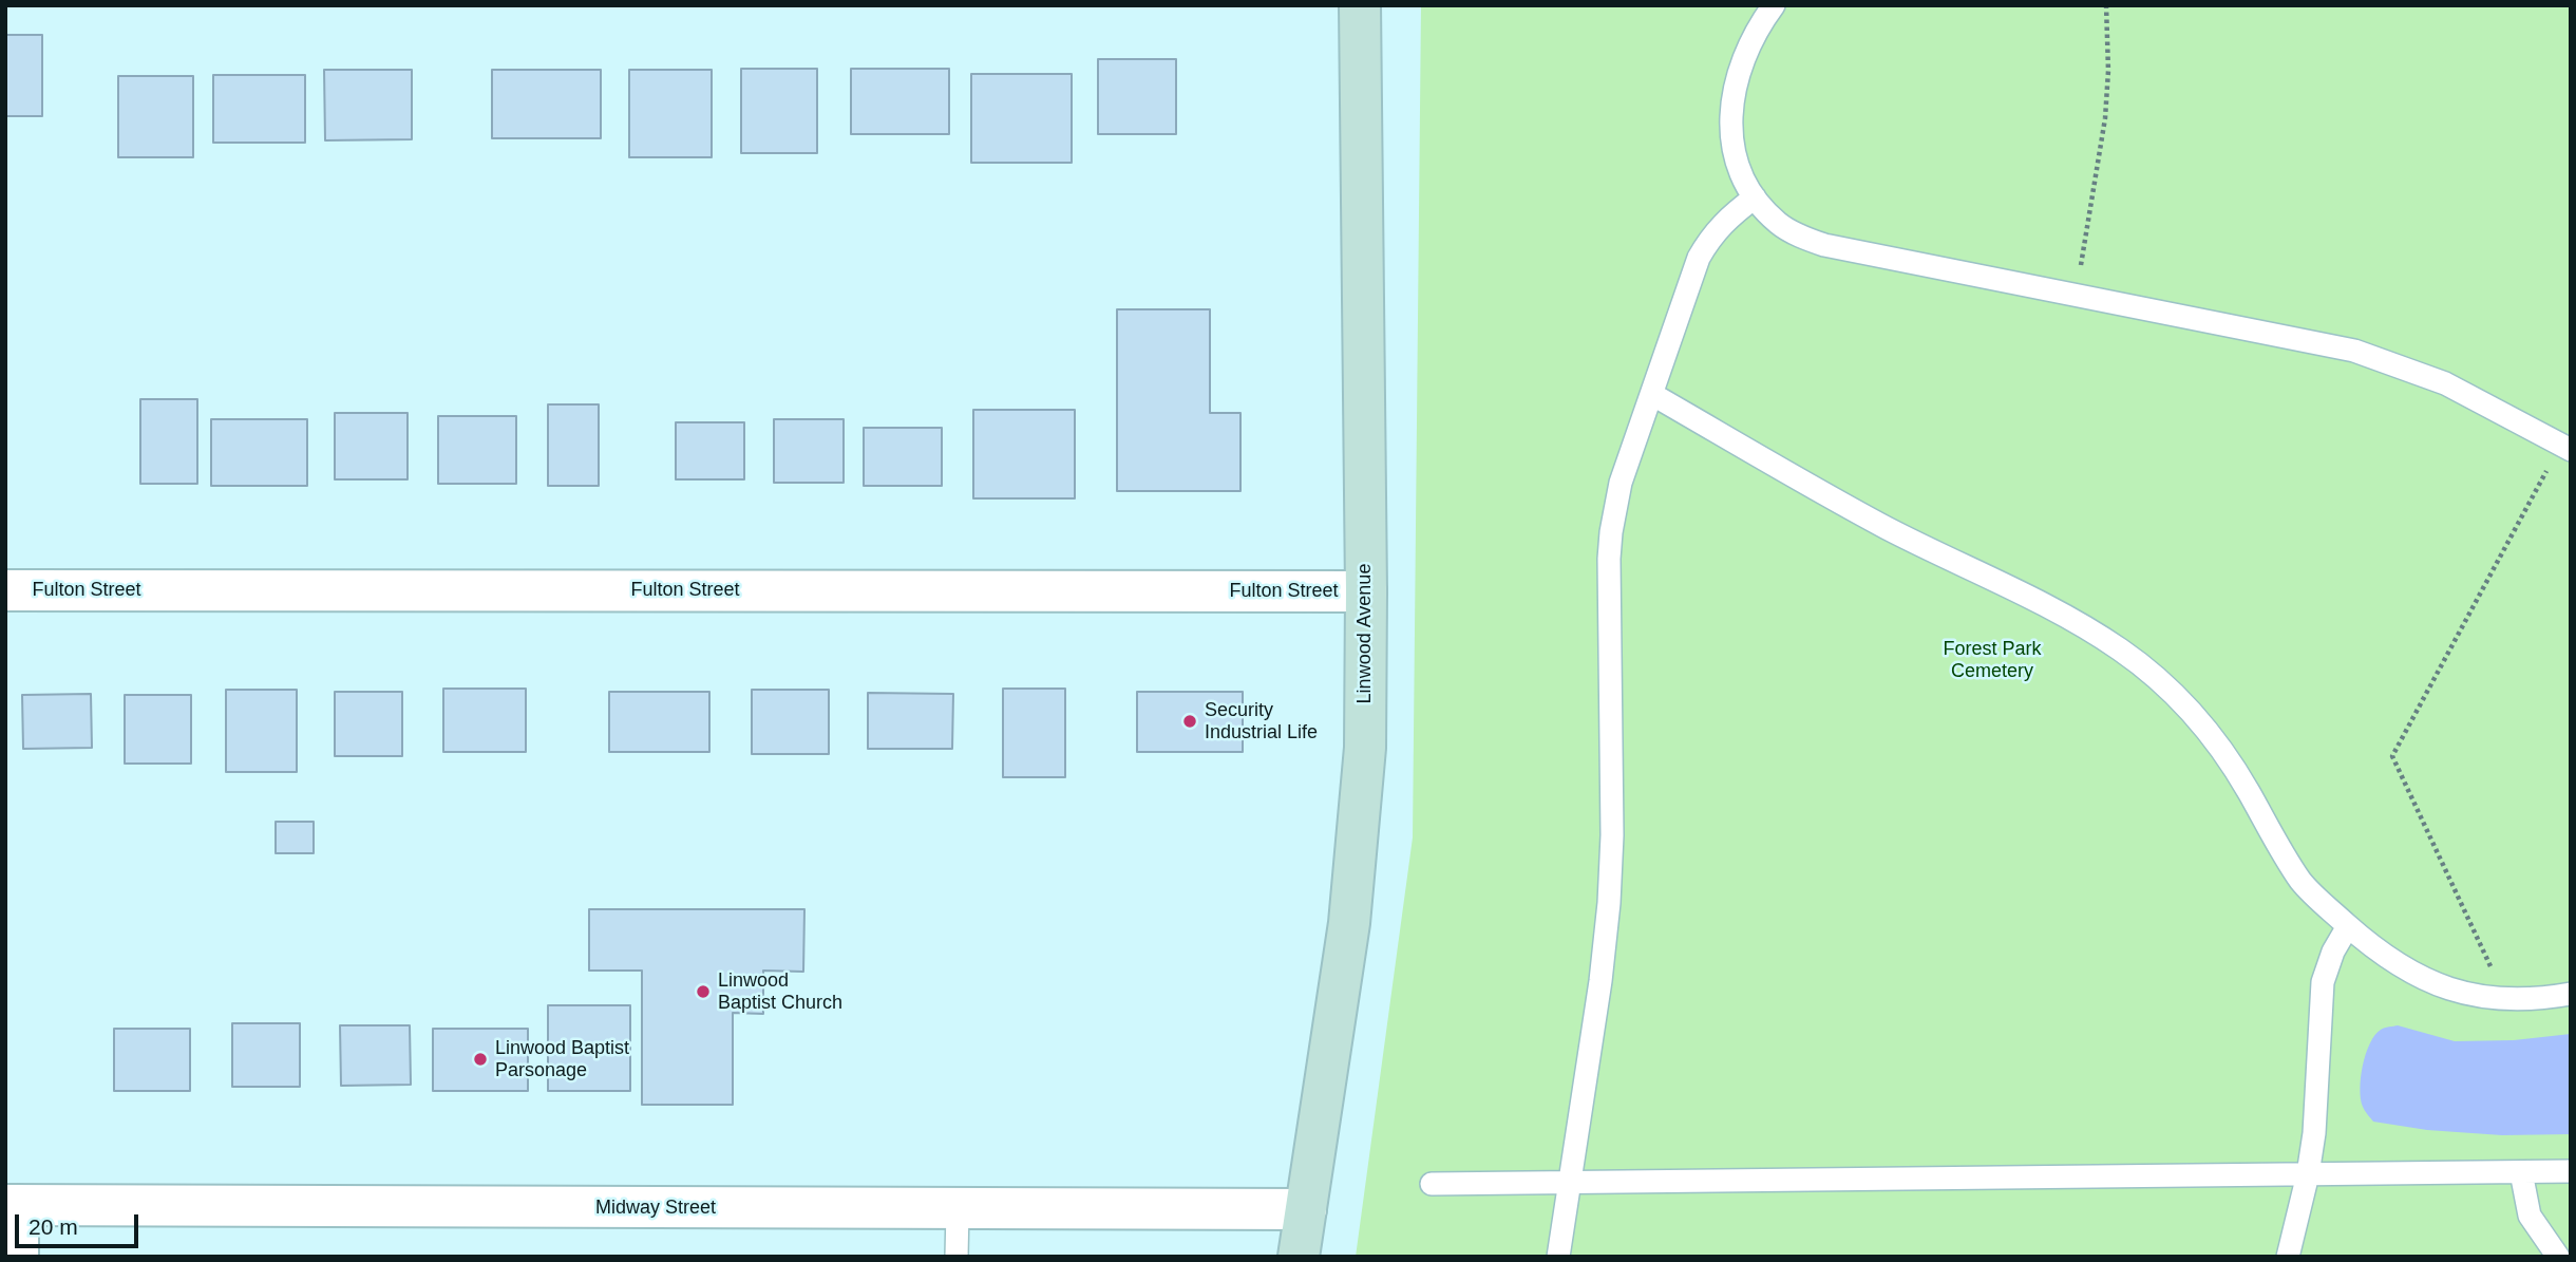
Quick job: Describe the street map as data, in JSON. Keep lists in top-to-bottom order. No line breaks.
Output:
{"streets":{"main road":["Linwood Avenue"],"street":["Fulton Street","Midway Street"]},"crossings":[["Fulton Street","Linwood Avenue"],["Linwood Avenue","Midway Street"]],"parks":["Forest Park Cemetery"],"places":["Security Industrial Life","Linwood Baptist Church","Linwood Baptist Parsonage"],"scale_bar":"20 m"}
